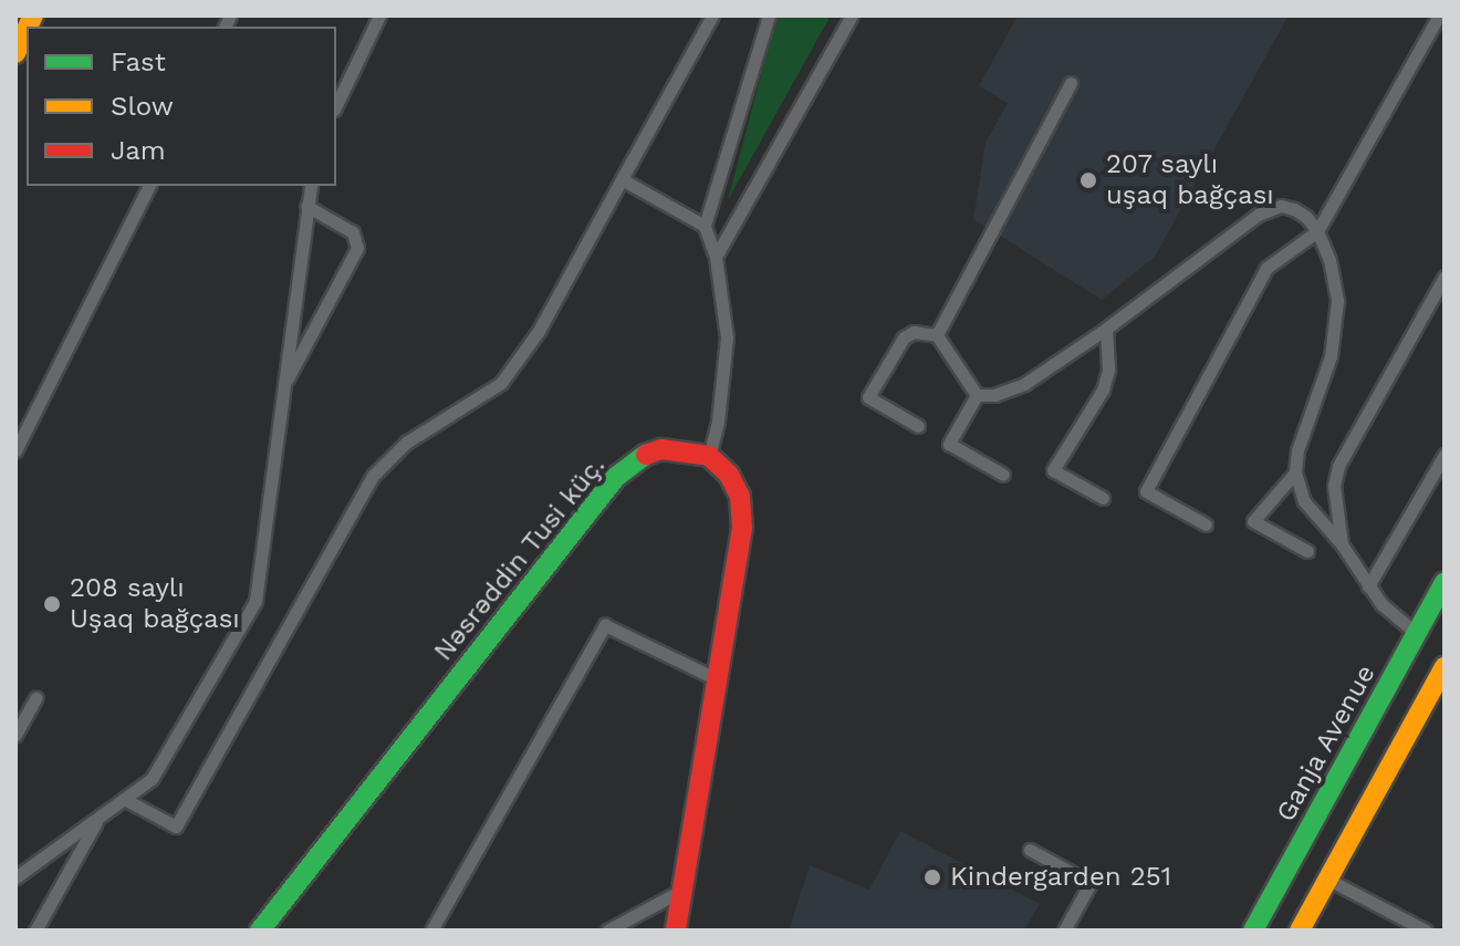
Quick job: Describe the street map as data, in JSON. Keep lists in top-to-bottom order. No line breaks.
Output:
{"streets":{"street":["Nəsrəddin Tusi küç.","Ganja Avenue"]},"places":["207 saylı uşaq bağçası","208 saylı Uşaq bağçası","Kindergarden 251"],"legend":["Fast","Slow","Jam"]}
